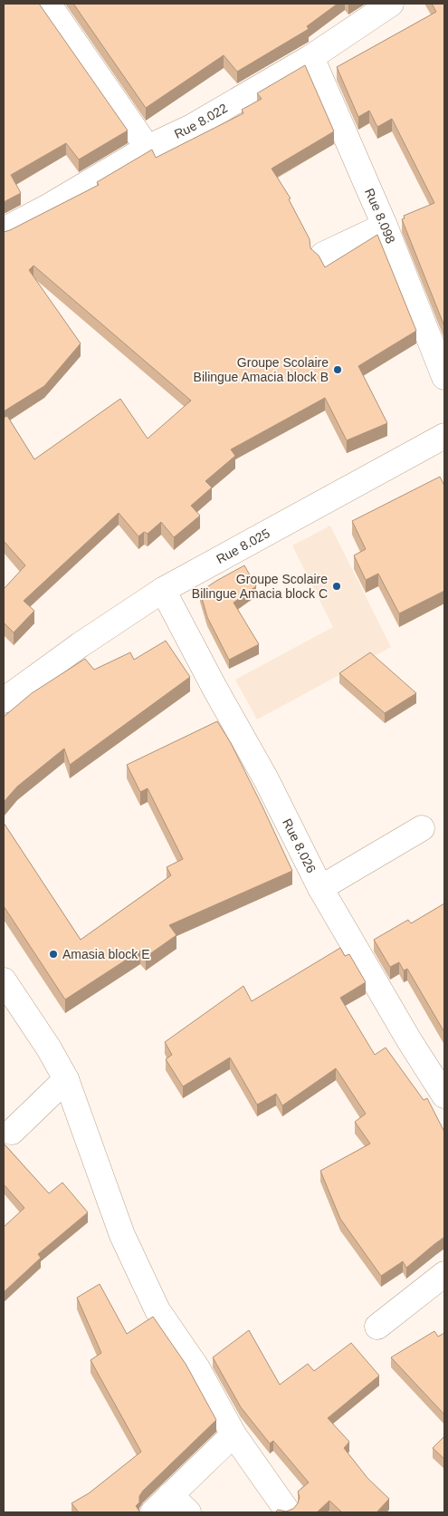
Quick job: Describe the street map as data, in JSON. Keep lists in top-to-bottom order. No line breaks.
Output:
{"streets":{"street":["Rue 8.022","Rue 8.098","Rue 8.025","Rue 8.026"]},"crossings":[["Rue 8.022","Rue 8.098"],["Rue 8.025","Rue 8.026"]],"places":["Groupe Scolaire Bilingue Amacia block B","Groupe Scolaire Bilingue Amacia block C","Amasia block E"]}
